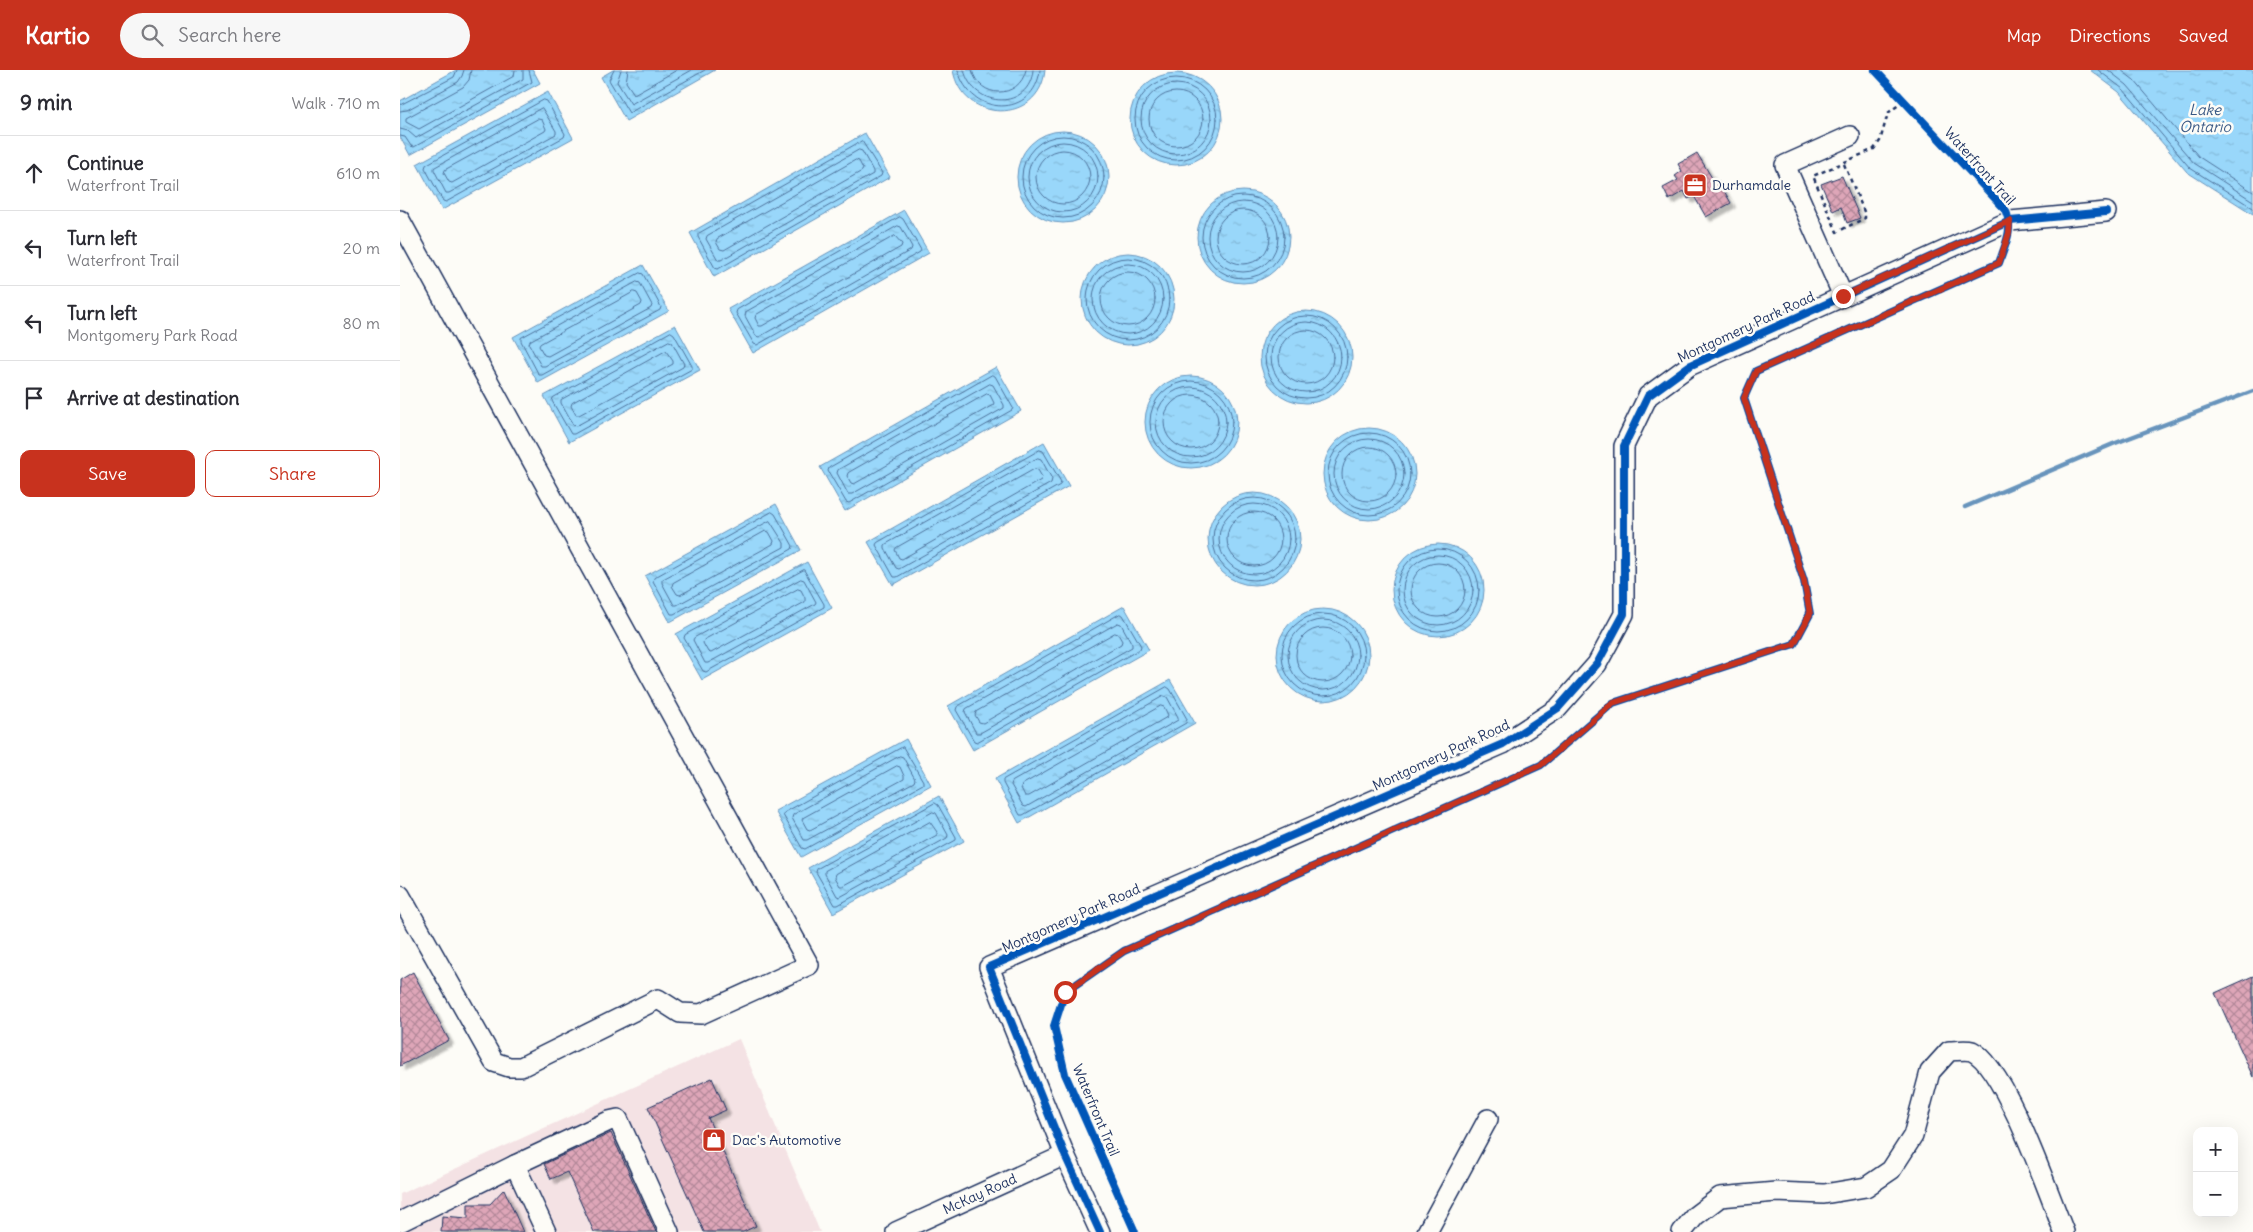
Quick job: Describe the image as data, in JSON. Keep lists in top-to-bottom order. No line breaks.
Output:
{"streets":{"street":["Montgomery Park Road","McKay Road"],"cycle path":["Waterfront Trail"]},"crossings":[["Montgomery Park Road","McKay Road"]],"water":["Lake Ontario"],"places":{"office":["Durhamdale"],"shop":["Dac's Automotive"]},"page":{"header":"Kartio","search":"Search here","nav":["Map","Directions","Saved"],"heading":["9 min","Walk · 710 m"],"list":[["Continue","Waterfront Trail","610 m"],["Turn left","Waterfront Trail","20 m"],["Turn left","Montgomery Park Road","80 m"],"Arrive at destination"],"buttons":["Save","Share"],"map_buttons":["+","−"]}}
